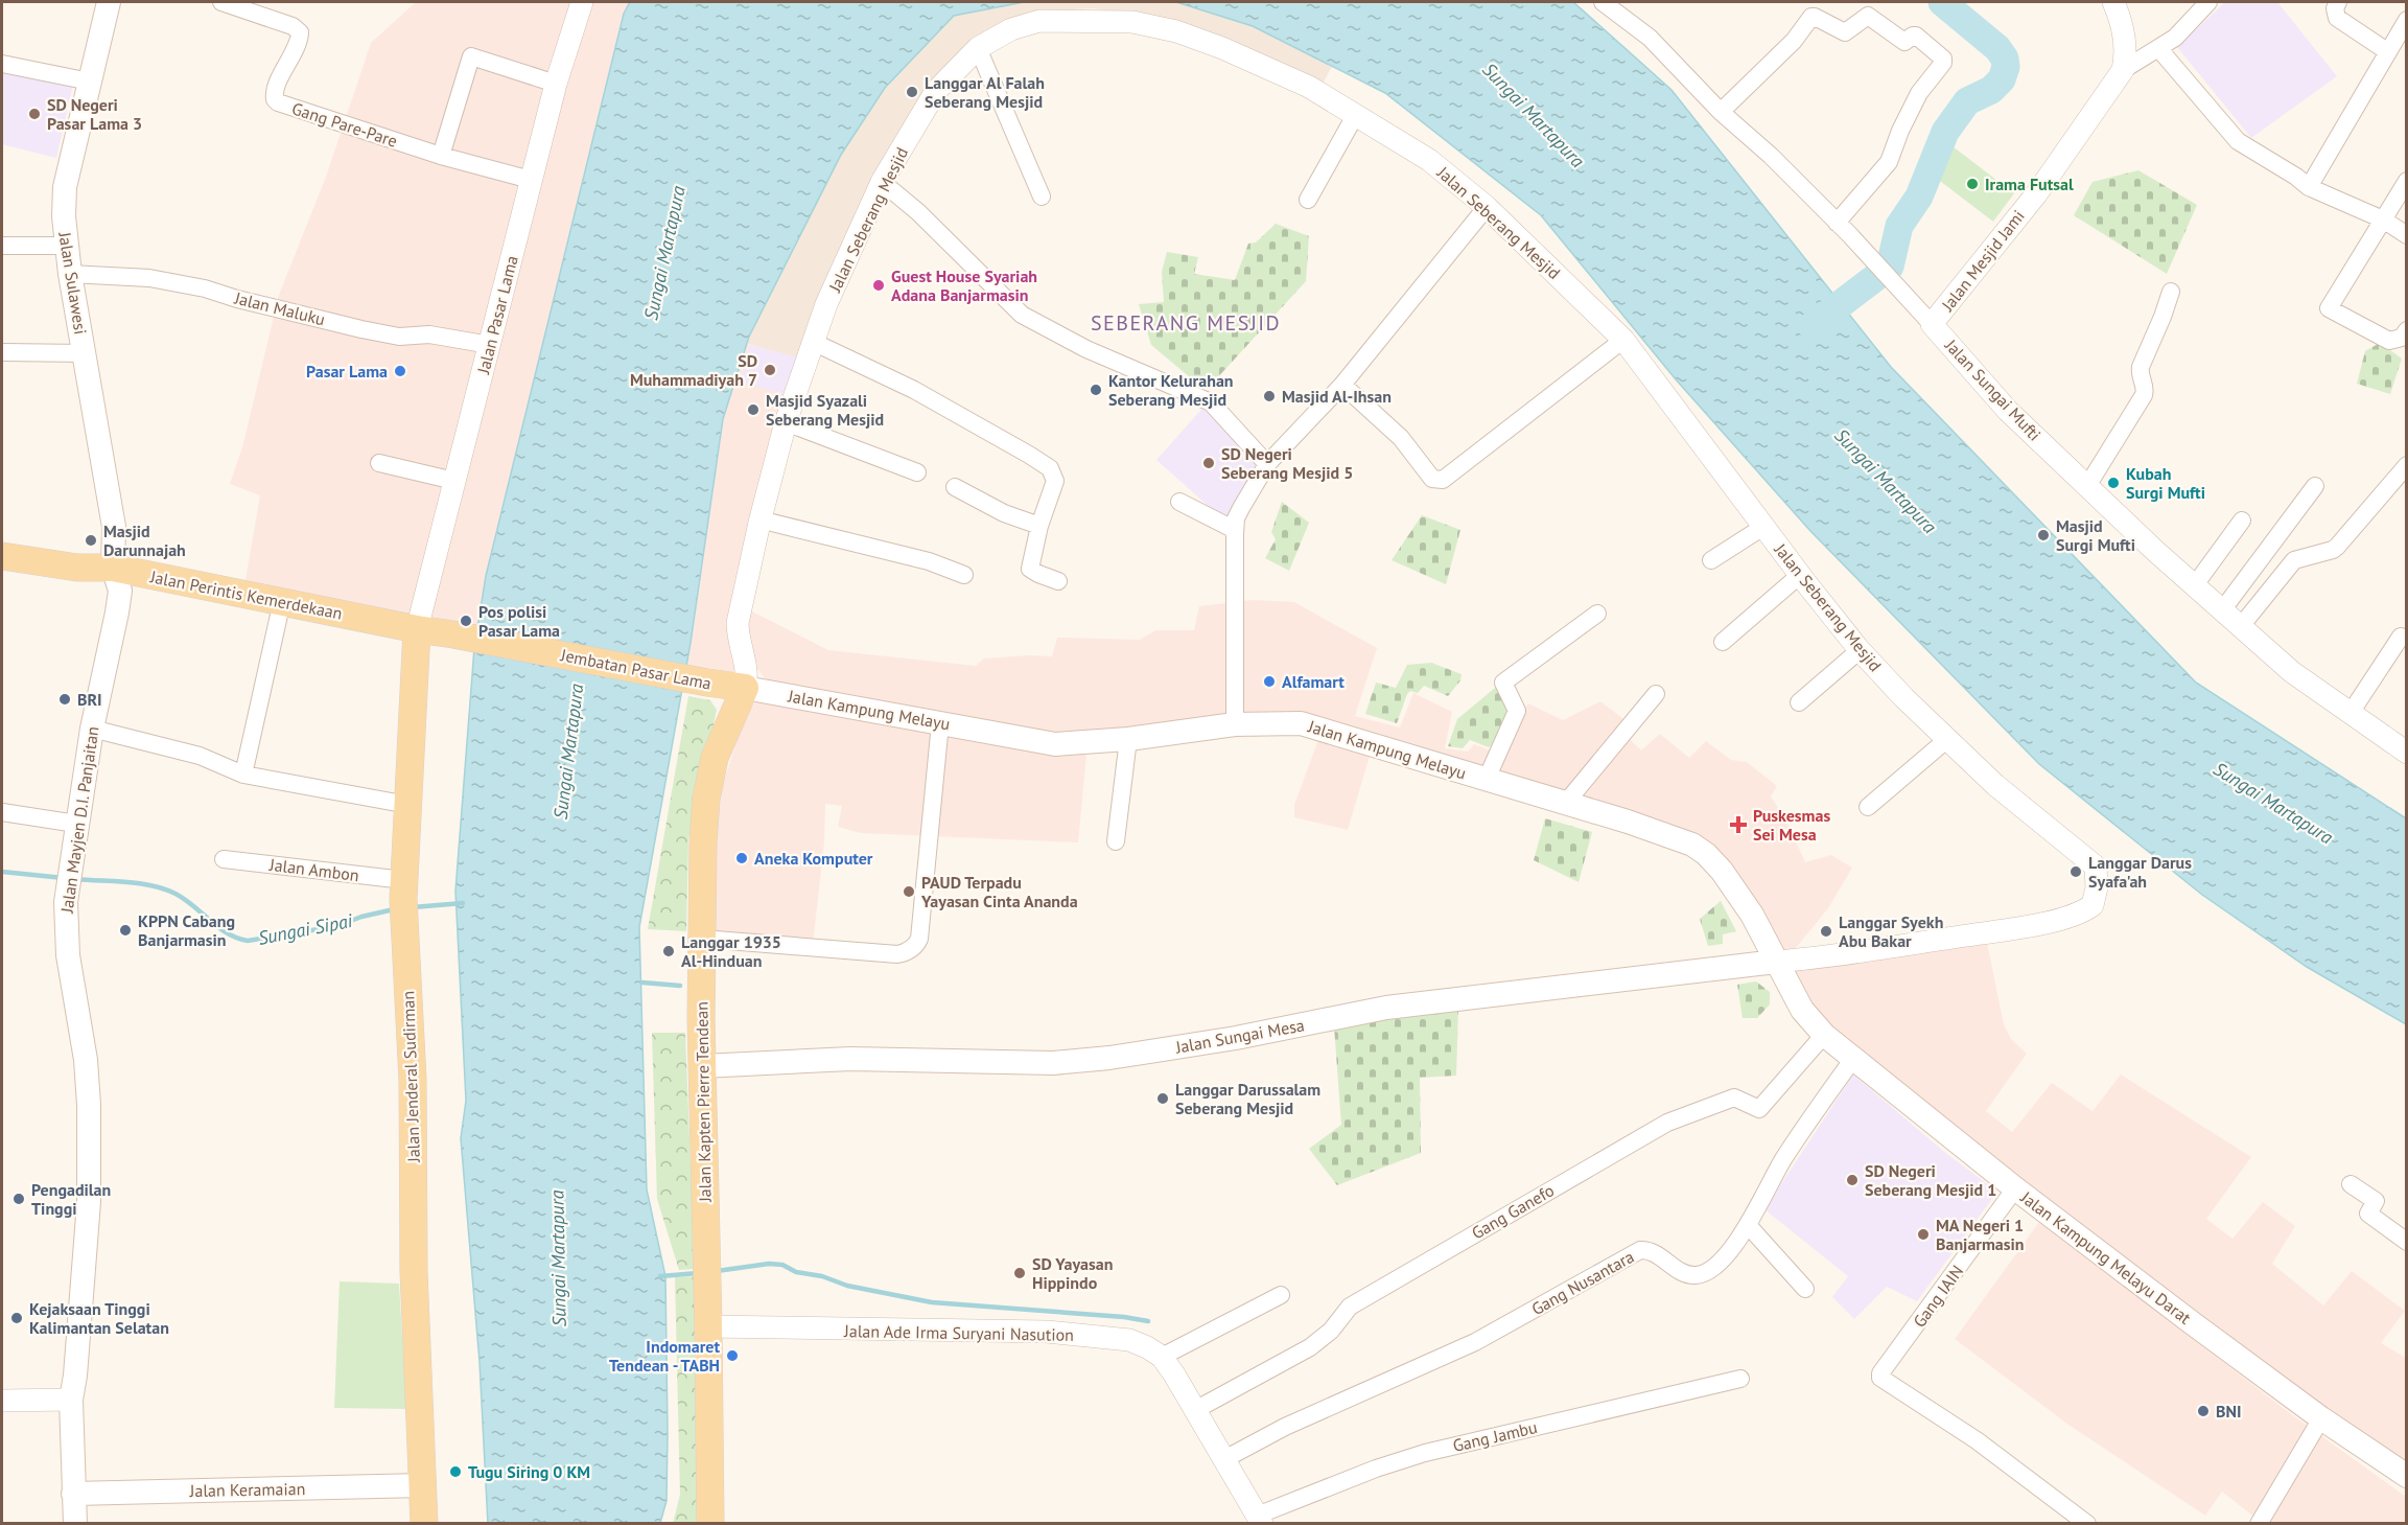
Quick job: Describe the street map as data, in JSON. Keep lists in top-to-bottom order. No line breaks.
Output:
{"streets":{"main road":["Jalan Sulawesi","Jalan Perintis Kemerdekaan","Jembatan Pasar Lama","Jalan Kampung Melayu","Jalan Mayjen D.I. Panjaitan","Jalan Sungai Mesa","Jalan Jenderal Sudirman","Jalan Kapten Pierre Tendean","Jalan Kampung Melayu Darat","Jalan Keramaian"],"street":["Gang Pare-Pare","Jalan Seberang Mesjid","Jalan Mesjid Jami","Jalan Maluku","Jalan Pasar Lama","Jalan Sungai Mufti","Jalan Ambon","Gang Ganefo","Gang Nusantara","Gang IAIN","Jalan Ade Irma Suryani Nasution","Gang Jambu"]},"crossings":[["Gang Pare-Pare","Jalan Pasar Lama"],["Jalan Seberang Mesjid","Jembatan Pasar Lama"],["Jalan Seberang Mesjid","Jalan Kampung Melayu"],["Jalan Seberang Mesjid","Jalan Sungai Mesa"],["Jalan Seberang Mesjid","Jalan Kapten Pierre Tendean"],["Jalan Seberang Mesjid","Jalan Kampung Melayu Darat"],["Jalan Mesjid Jami","Jalan Sungai Mufti"],["Jalan Sulawesi","Jalan Maluku"],["Jalan Sulawesi","Jalan Perintis Kemerdekaan"],["Jalan Sulawesi","Jalan Mayjen D.I. Panjaitan"],["Jalan Maluku","Jalan Pasar Lama"],["Jalan Pasar Lama","Jalan Perintis Kemerdekaan"],["Jalan Pasar Lama","Jembatan Pasar Lama"],["Jalan Pasar Lama","Jalan Jenderal Sudirman"],["Jalan Perintis Kemerdekaan","Jembatan Pasar Lama"],["Jalan Perintis Kemerdekaan","Jalan Mayjen D.I. Panjaitan"],["Jalan Perintis Kemerdekaan","Jalan Jenderal Sudirman"],["Jembatan Pasar Lama","Jalan Kampung Melayu"],["Jembatan Pasar Lama","Jalan Jenderal Sudirman"],["Jembatan Pasar Lama","Jalan Kapten Pierre Tendean"],["Jalan Kampung Melayu","Jalan Sungai Mesa"],["Jalan Kampung Melayu","Jalan Kapten Pierre Tendean"],["Jalan Kampung Melayu","Jalan Kampung Melayu Darat"],["Jalan Mayjen D.I. Panjaitan","Jalan Keramaian"],["Jalan Ambon","Jalan Jenderal Sudirman"],["Jalan Sungai Mesa","Jalan Kapten Pierre Tendean"],["Jalan Sungai Mesa","Jalan Kampung Melayu Darat"],["Jalan Jenderal Sudirman","Jalan Keramaian"],["Jalan Kapten Pierre Tendean","Jalan Ade Irma Suryani Nasution"],["Gang Ganefo","Jalan Kampung Melayu Darat"],["Gang Ganefo","Jalan Ade Irma Suryani Nasution"],["Jalan Kampung Melayu Darat","Gang Nusantara"],["Jalan Kampung Melayu Darat","Gang IAIN"],["Gang Nusantara","Jalan Ade Irma Suryani Nasution"],["Jalan Ade Irma Suryani Nasution","Gang Jambu"]],"districts":["SEBERANG MESJID"],"water":["Sungai Martapura","Sungai Sipai"],"places":{"other":["Langgar Al Falah Seberang Mesjid","SD Negeri Pasar Lama 3","Irama Futsal","Guest House Syariah Adana Banjarmasin","SD Muhammadiyah 7","Pasar Lama","Kantor Kelurahan Seberang Mesjid","Masjid Al-Ihsan","Masjid Syazali Seberang Mesjid","SD Negeri Seberang Mesjid 5","Kubah Surgi Mufti","Masjid Surgi Mufti","Masjid Darunnajah","Pos polisi Pasar Lama","Alfamart","BRI","Aneka Komputer","Langgar Darus Syafa'ah","PAUD Terpadu Yayasan Cinta Ananda","KPPN Cabang Banjarmasin","Langgar Syekh Abu Bakar","Langgar 1935 Al-Hinduan","Langgar Darussalam Seberang Mesjid","SD Negeri Seberang Mesjid 1","Pengadilan Tinggi","MA Negeri 1 Banjarmasin","SD Yayasan Hippindo","Kejaksaan Tinggi Kalimantan Selatan","Indomaret Tendean - TABH","BNI","Tugu Siring 0 KM"],"health":["Puskesmas Sei Mesa"]}}
